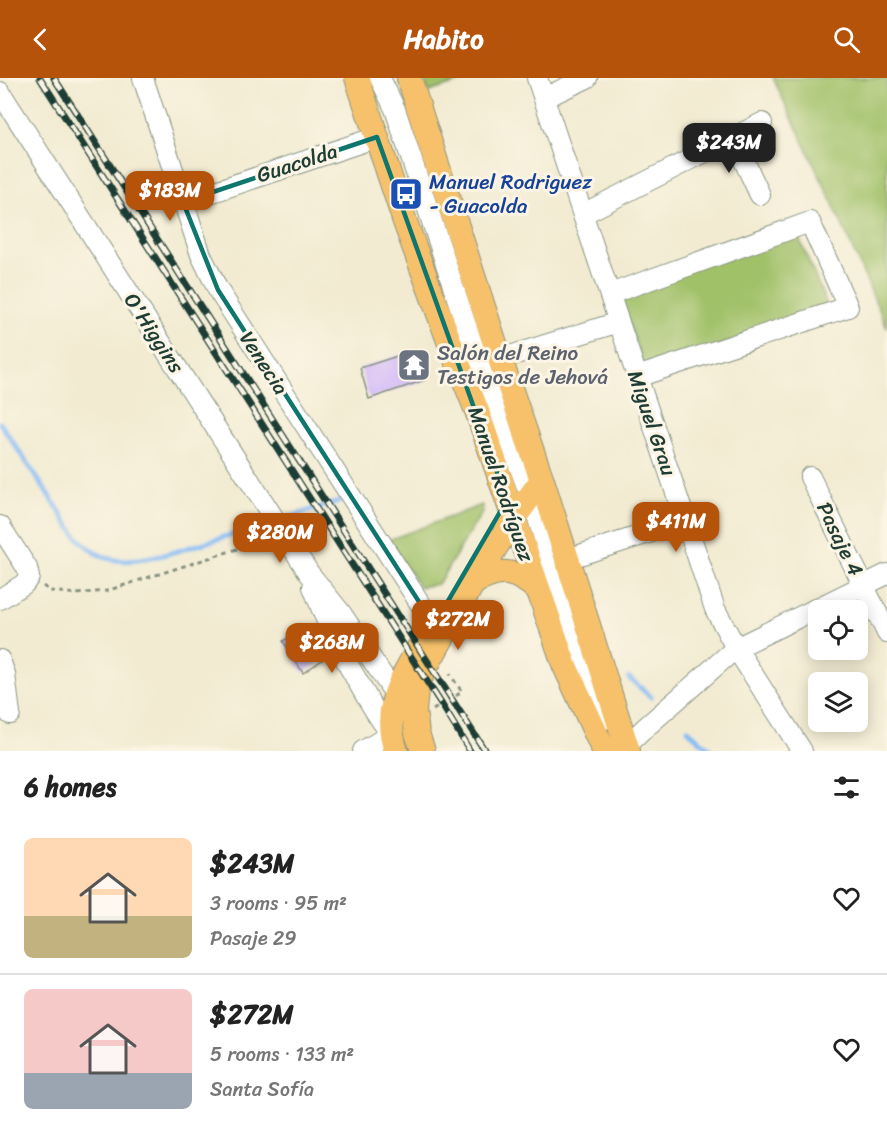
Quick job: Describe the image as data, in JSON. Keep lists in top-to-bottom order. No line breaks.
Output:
{"streets":{"main road":["O'Higgins","Manuel Rodríguez"],"street":["Guacolda","Venecia","Miguel Grau","Pasaje 4"]},"crossings":[["Guacolda","Venecia"],["Guacolda","Manuel Rodríguez"]],"places":{"bus stop":["Manuel Rodriguez - Guacolda"],"temple":["Salón del Reino Testigos de Jehová"]},"page":{"header":"Habito","price":["$243M","$183M","$411M","$280M","$272M","$268M"],"heading":"6 homes","list":[{"name":"$243M","note":"3 rooms · 95 m² · Pasaje 29"},{"name":"$272M","note":"5 rooms · 133 m² · Santa Sofía"}]}}
